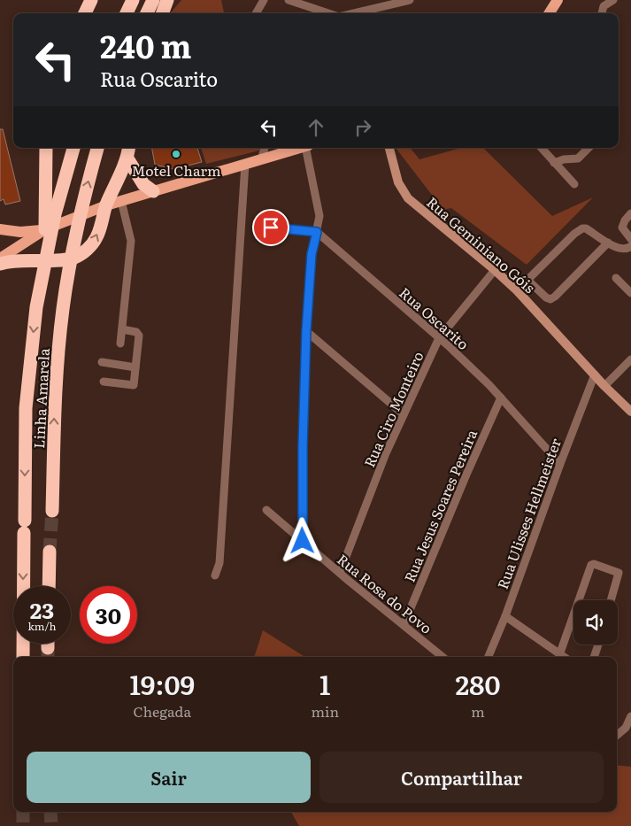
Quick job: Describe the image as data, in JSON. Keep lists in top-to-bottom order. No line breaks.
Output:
{"streets":{"highway":["Linha Amarela"],"street":["Rua Geminiano Góis","Rua Oscarito","Rua Ciro Monteiro","Rua Jesus Soares Pereira","Rua Ulisses Hellmeister","Rua Rosa do Povo"]},"crossings":[["Rua Geminiano Góis","Rua Ciro Monteiro"],["Rua Geminiano Góis","Rua Ulisses Hellmeister"],["Rua Oscarito","Rua Ciro Monteiro"],["Rua Oscarito","Rua Jesus Soares Pereira"],["Rua Oscarito","Rua Ulisses Hellmeister"],["Rua Ciro Monteiro","Rua Rosa do Povo"],["Rua Jesus Soares Pereira","Rua Rosa do Povo"]],"places":["Motel Charm"],"page":{"turn":["240 m","Rua Oscarito"],"speed":"23 km/h","limit":"30","eta":["19:09","Chegada","1","min","280","m"],"buttons":["Sair","Compartilhar"]}}
